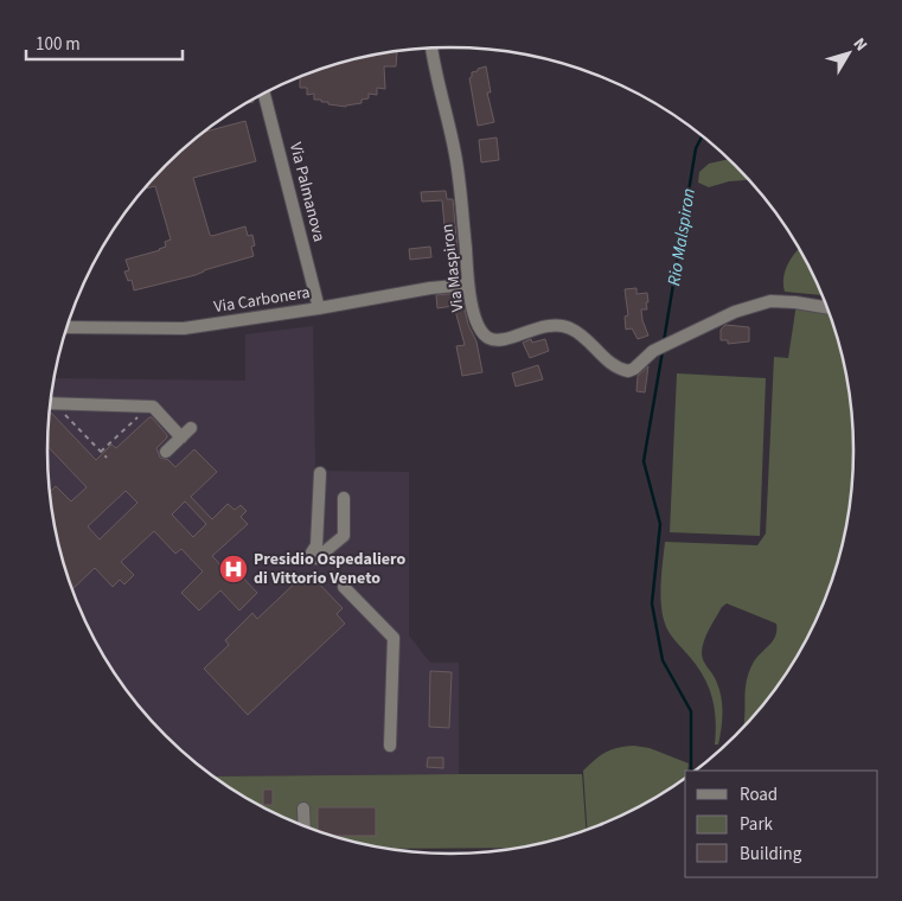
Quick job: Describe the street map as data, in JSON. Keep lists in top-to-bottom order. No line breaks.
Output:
{"streets":{"street":["Via Palmanova","Via Maspiron","Via Carbonera"]},"crossings":[["Via Palmanova","Via Carbonera"],["Via Maspiron","Via Carbonera"]],"water":["Rio Malspiron"],"places":{"hospital":["Presidio Ospedaliero di Vittorio Veneto"]},"legend":["Road","Park","Building"],"scale_bar":"100 m","north":"top right"}
